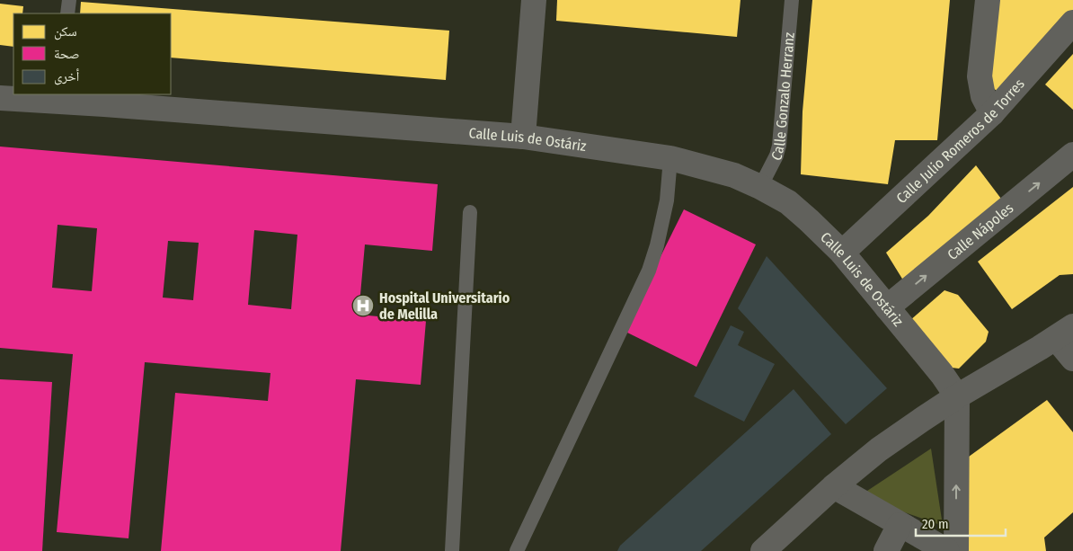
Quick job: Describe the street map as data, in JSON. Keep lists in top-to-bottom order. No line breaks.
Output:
{"streets":{"street":["Calle Luis de Ostáriz","Calle Julio Romeros de Torres","Calle Nápoles"],"lane":["Calle Gonzalo Herranz"]},"crossings":[["Calle Gonzalo Herranz","Calle Luis de Ostáriz"],["Calle Luis de Ostáriz","Calle Julio Romeros de Torres"],["Calle Luis de Ostáriz","Calle Nápoles"]],"places":{"hospital":["Hospital Universitario de Melilla"]},"legend":["سكن","صحة","أخرى"],"scale_bar":"20 m"}
